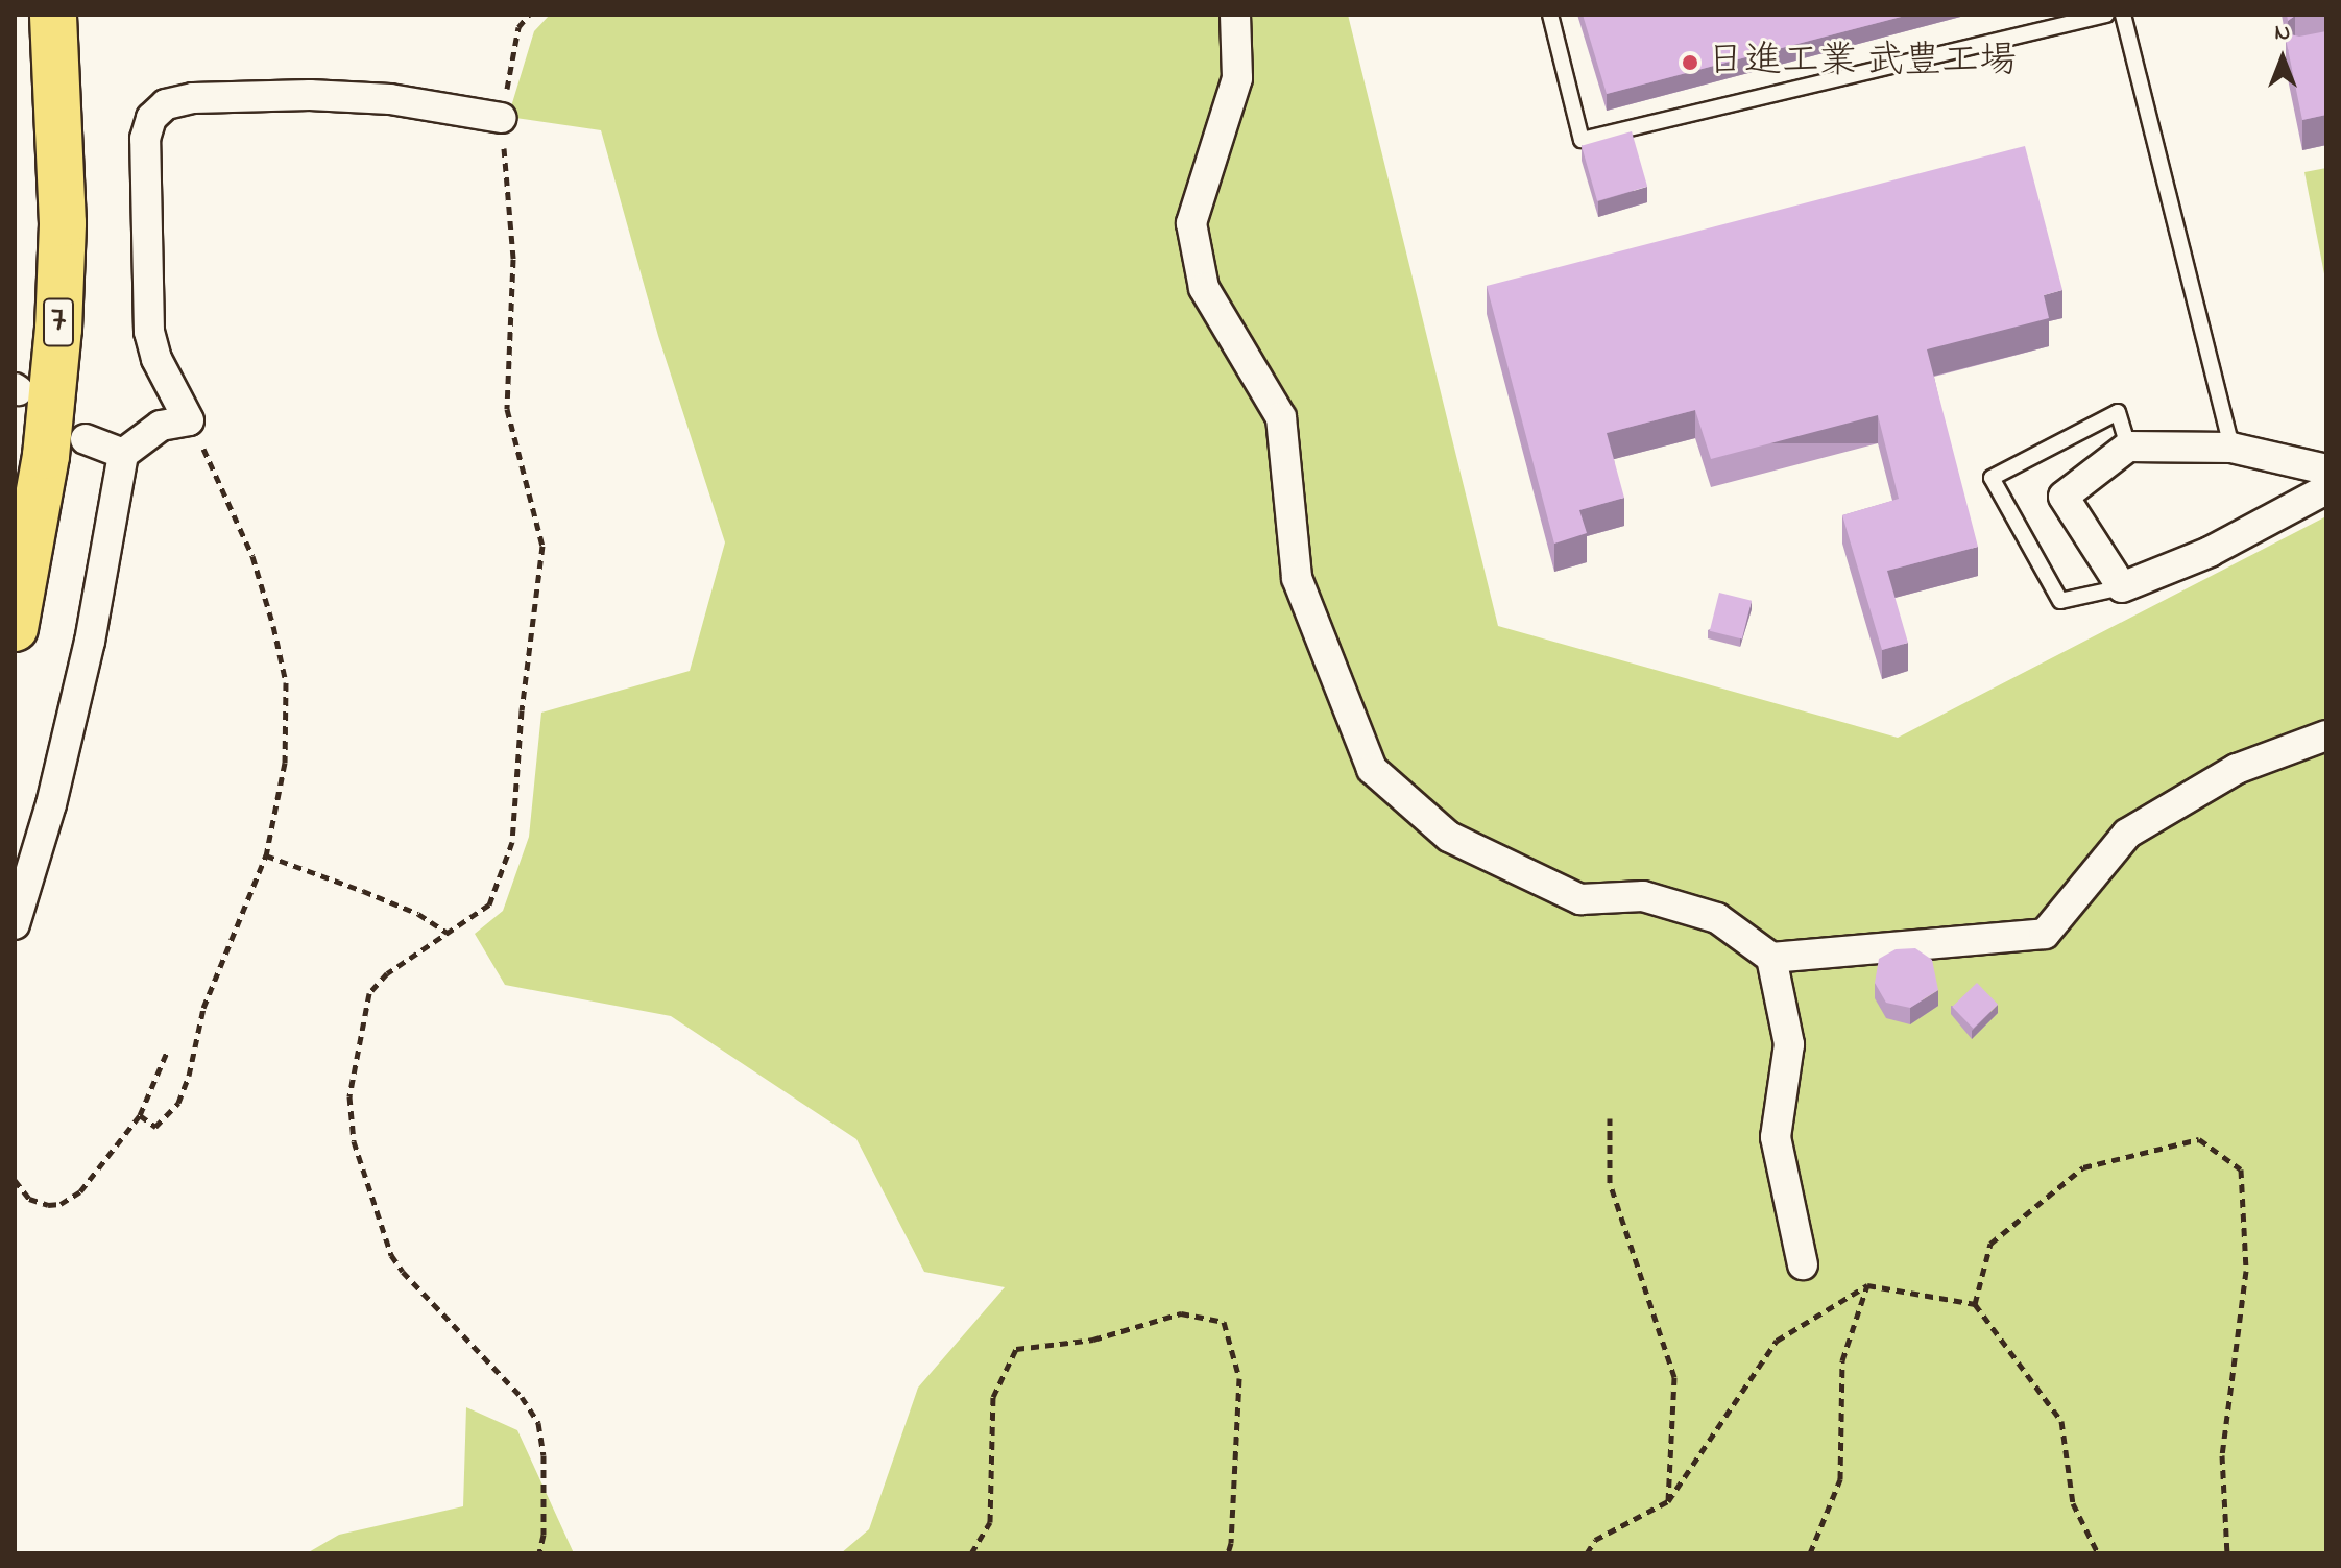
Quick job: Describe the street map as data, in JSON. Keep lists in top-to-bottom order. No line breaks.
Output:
{"streets":{"highway":["7"]},"places":["日進工業 武豊工場"],"north":"top"}
